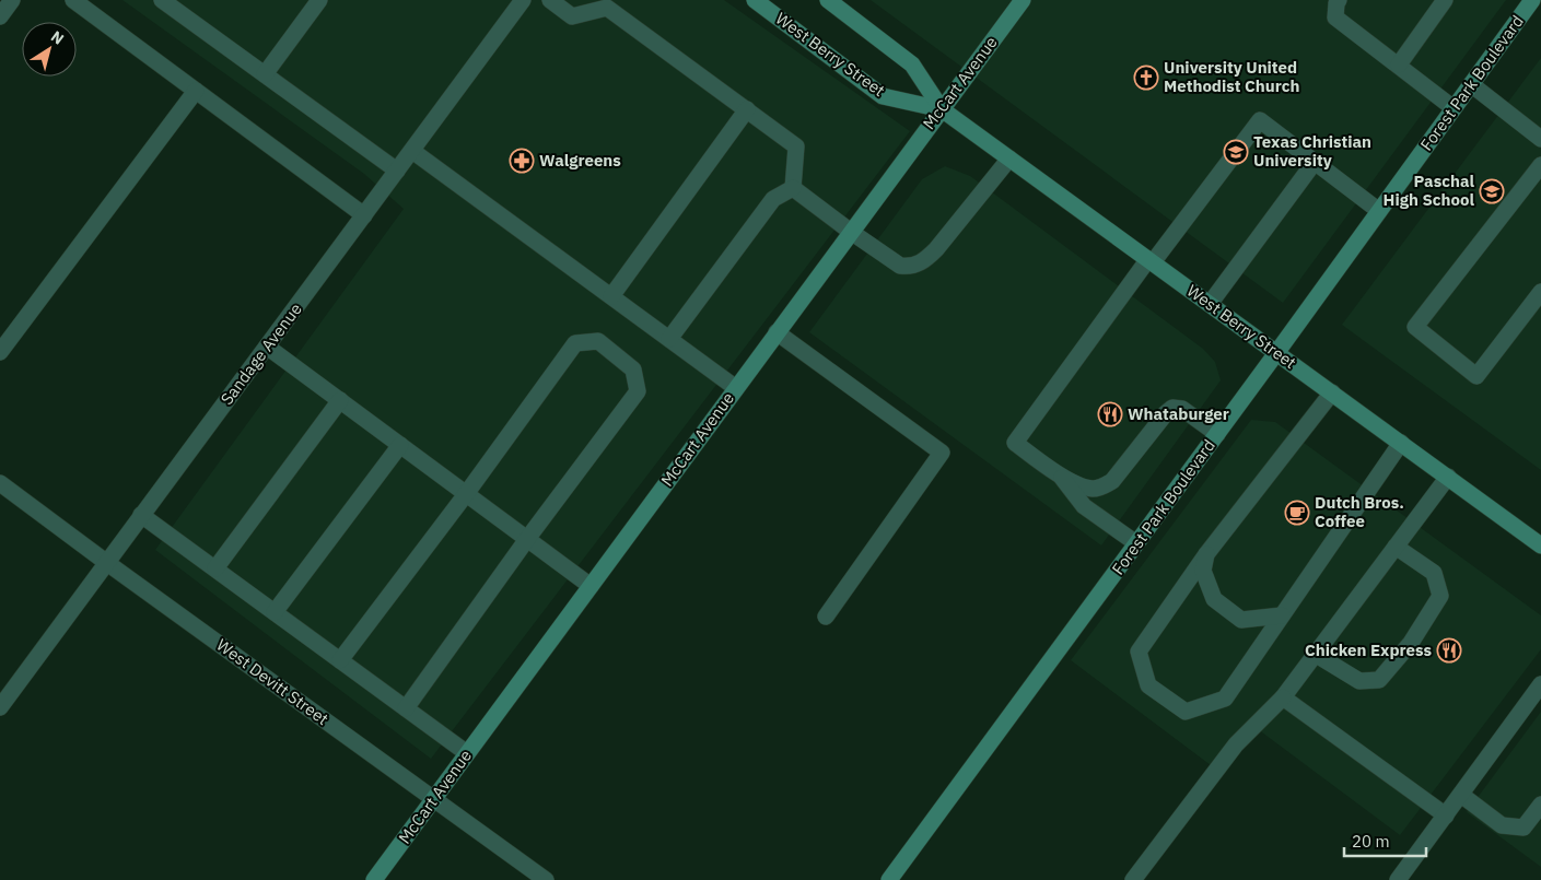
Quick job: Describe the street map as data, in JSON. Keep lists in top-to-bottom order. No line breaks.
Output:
{"streets":{"street":["West Berry Street","McCart Avenue","Forest Park Boulevard","Sandage Avenue","West Devitt Street"]},"crossings":[["West Berry Street","McCart Avenue"],["West Berry Street","Forest Park Boulevard"],["McCart Avenue","West Devitt Street"],["Sandage Avenue","West Devitt Street"]],"places":{"church":["University United Methodist Church"],"school or university":["Texas Christian University","Paschal High School"],"pharmacy":["Walgreens"],"restaurant":["Whataburger","Chicken Express"],"cafe":["Dutch Bros. Coffee"]},"scale_bar":"20 m","north":"top right"}
